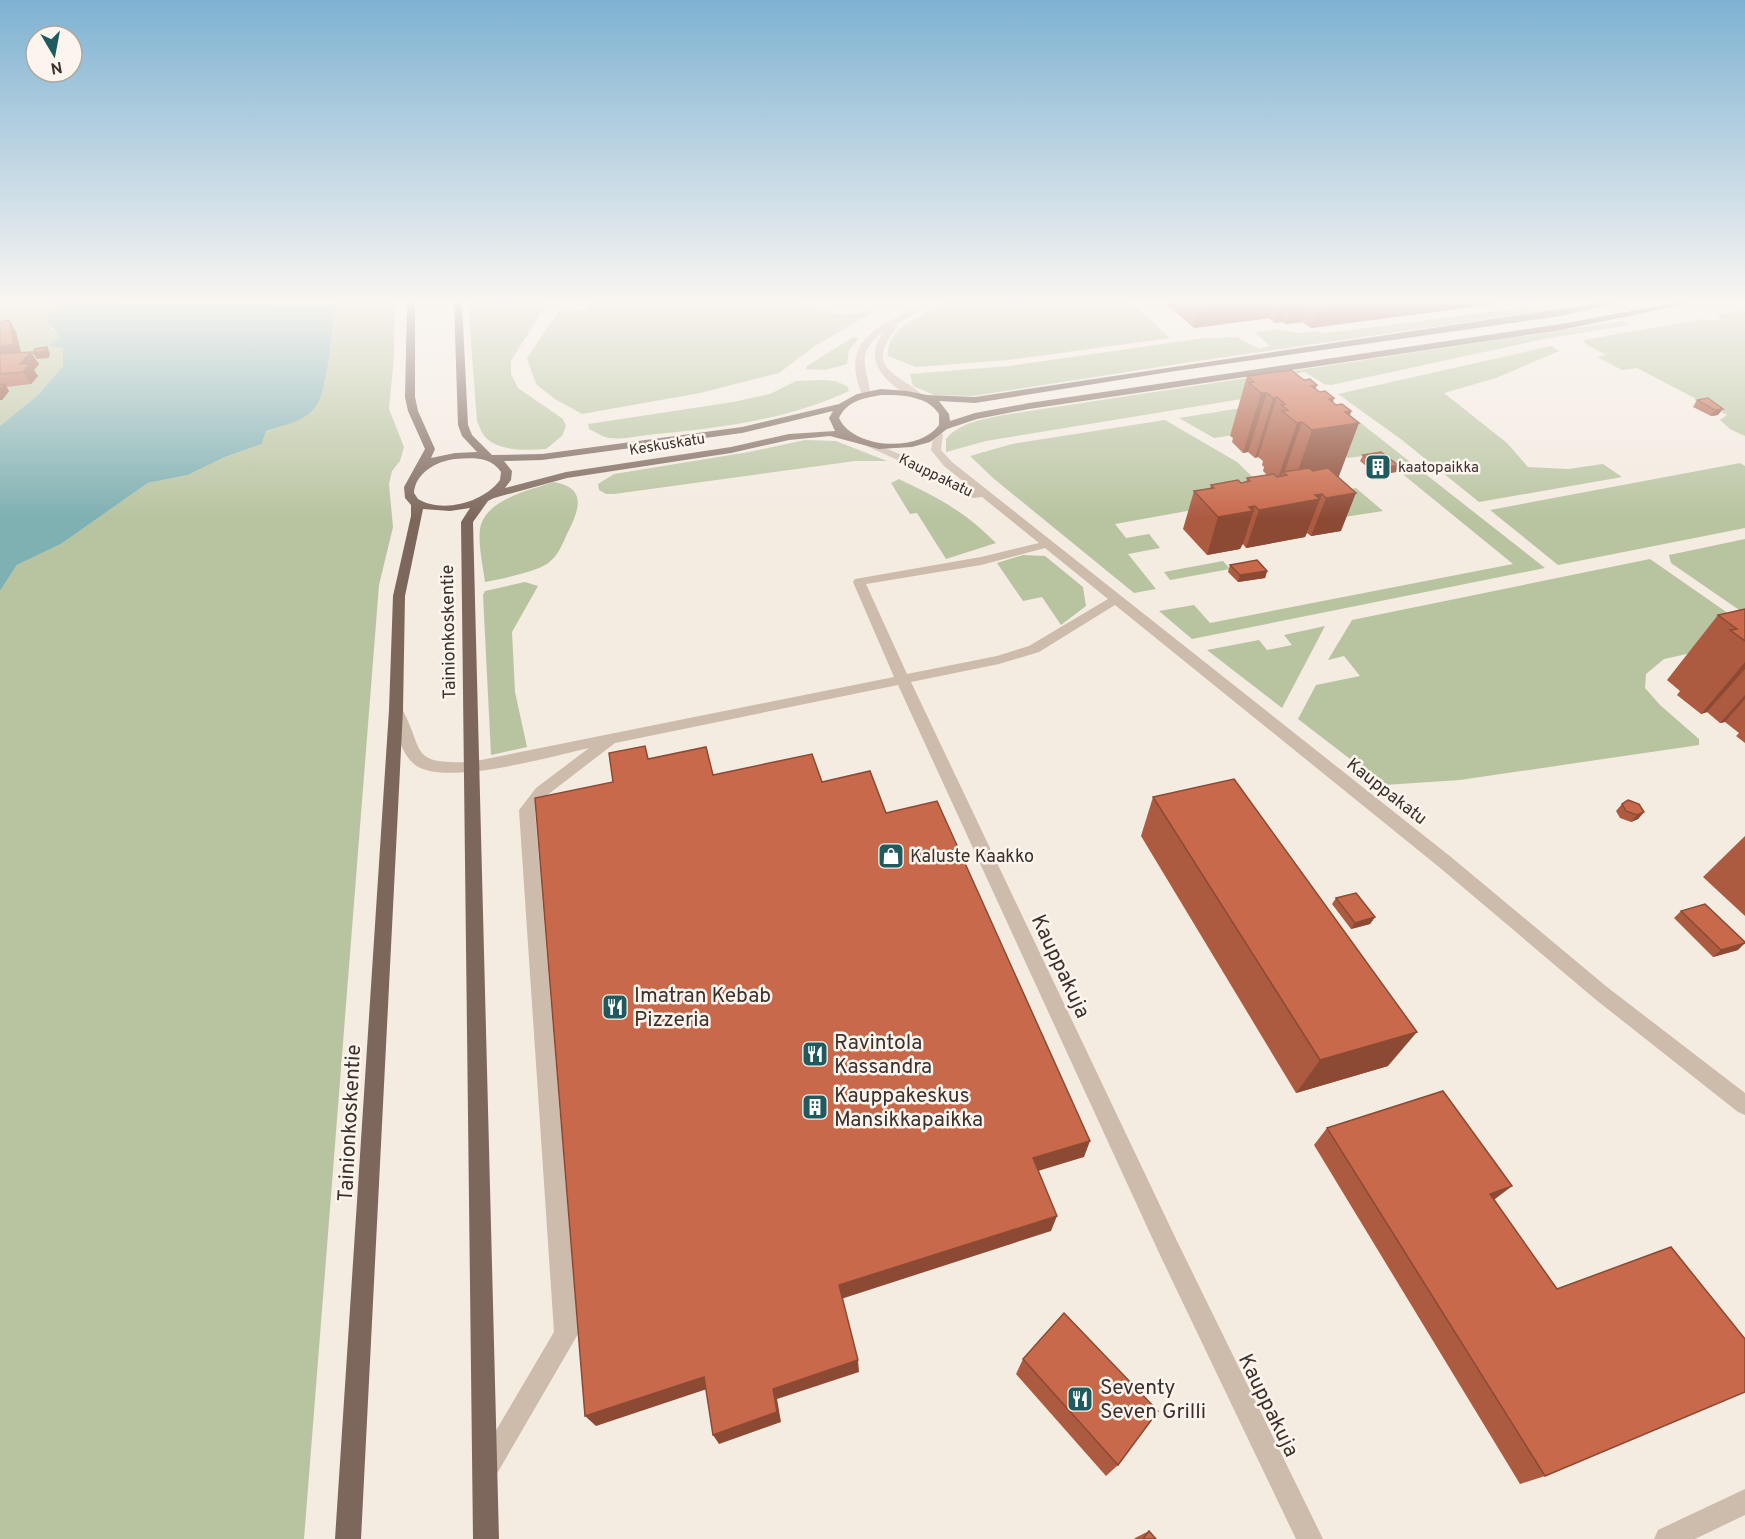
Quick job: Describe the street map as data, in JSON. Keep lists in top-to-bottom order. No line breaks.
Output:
{"streets":{"main road":["Keskuskatu","Tainionkoskentie"],"street":["Kauppakatu","Kauppakuja"]},"crossings":[["Keskuskatu","Kauppakatu"],["Keskuskatu","Tainionkoskentie"],["Kauppakatu","Tainionkoskentie"],["Kauppakatu","Kauppakuja"],["Tainionkoskentie","Kauppakuja"]],"places":{"building":["kaatopaikka","Kauppakeskus Mansikkapaikka"],"shop":["Kaluste Kaakko"],"restaurant":["Imatran Kebab Pizzeria","Ravintola Kassandra","Seventy Seven Grilli"]},"north":"bottom"}
